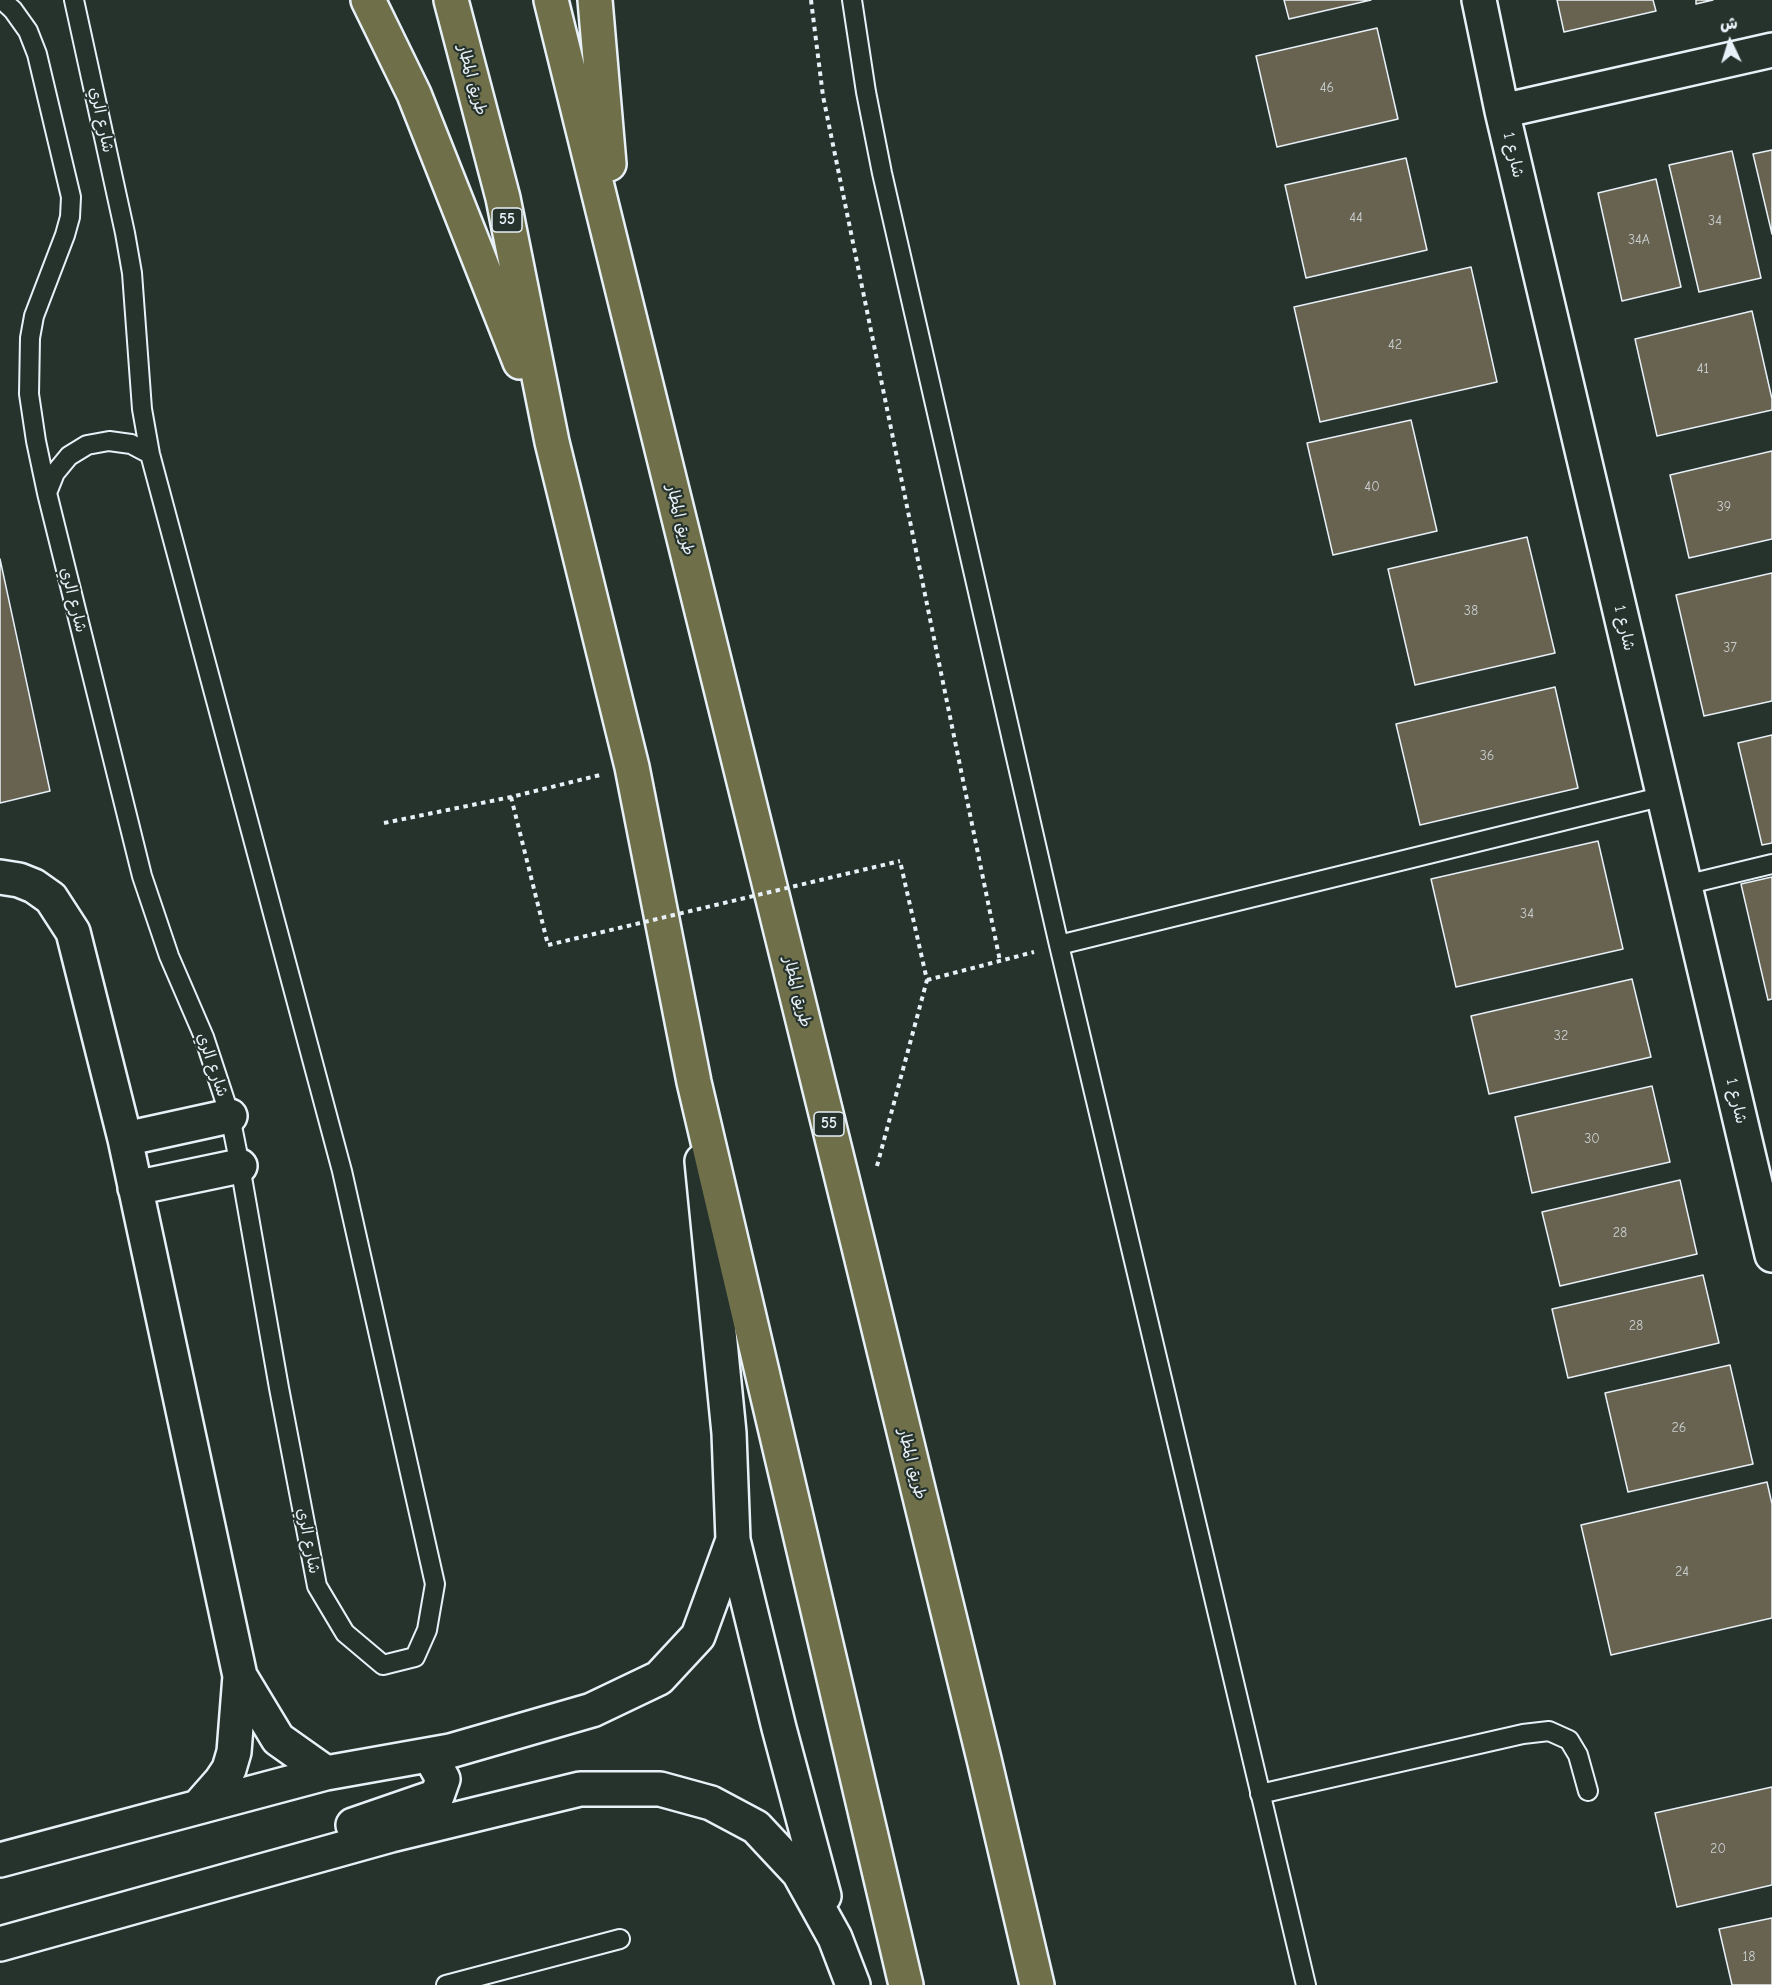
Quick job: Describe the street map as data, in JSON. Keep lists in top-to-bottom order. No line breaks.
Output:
{"streets":{"highway":["طريق المطار","55"],"street":["شارع 1"],"lane":["شارع الري"]},"house_numbers":["46","44","34","34A","42","41","40","39","38","37","36","34","32","30","28","28","26","24","20","18"],"north":"top"}
